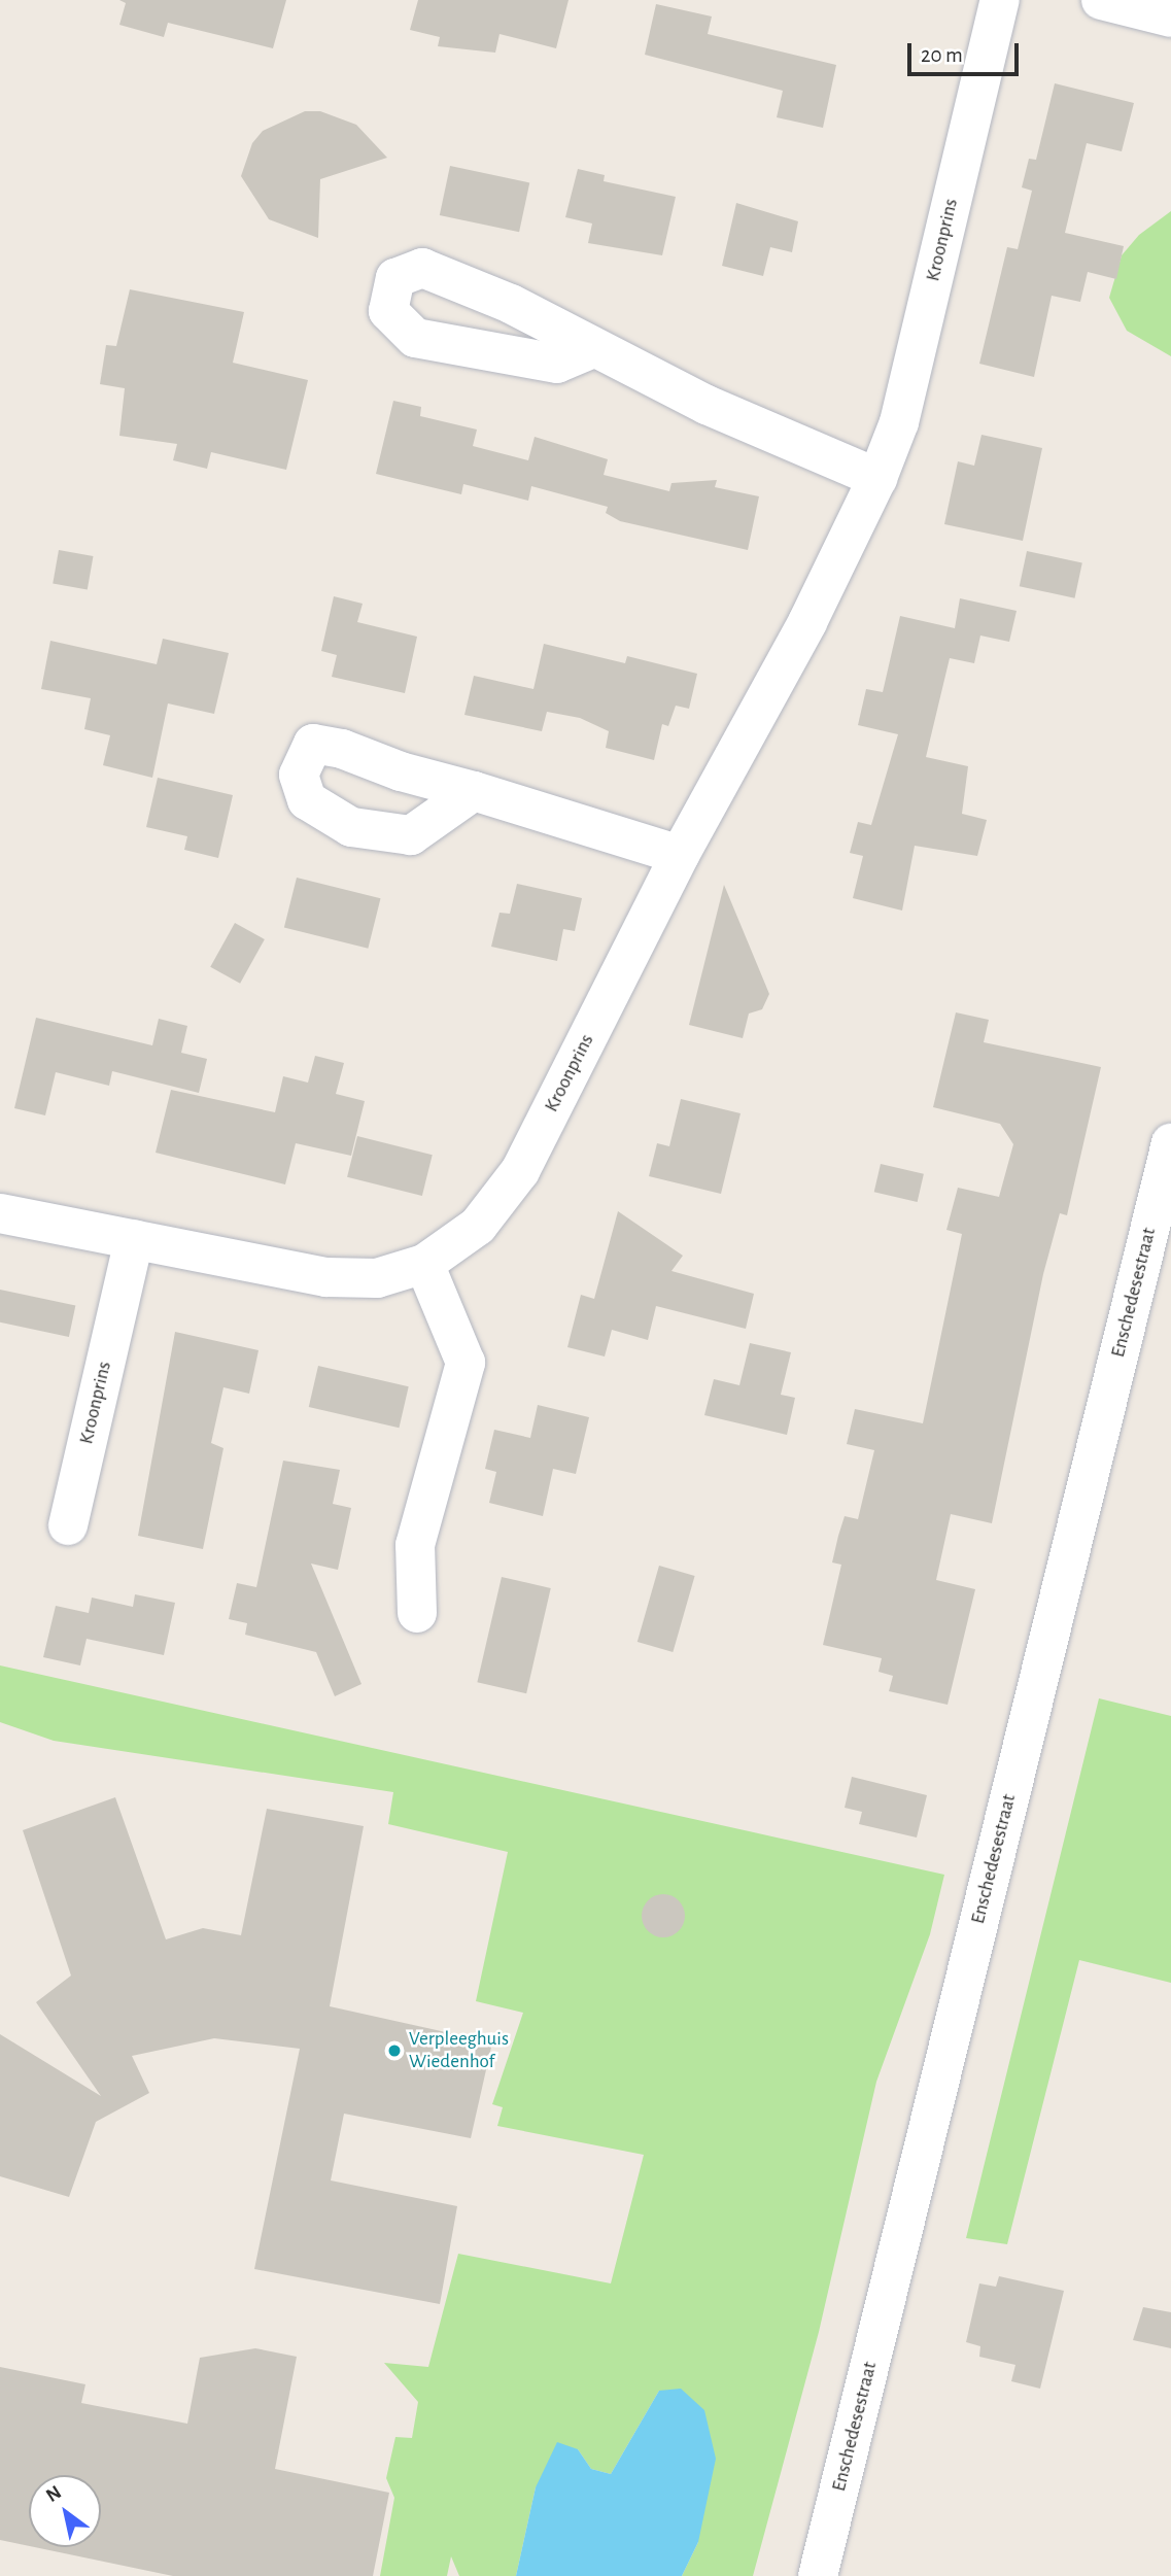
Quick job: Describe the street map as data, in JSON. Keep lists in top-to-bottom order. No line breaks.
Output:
{"streets":{"street":["Kroonprins","Enschedesestraat"]},"places":["Verpleeghuis Wiedenhof"],"scale_bar":"20 m","north":"top left"}
